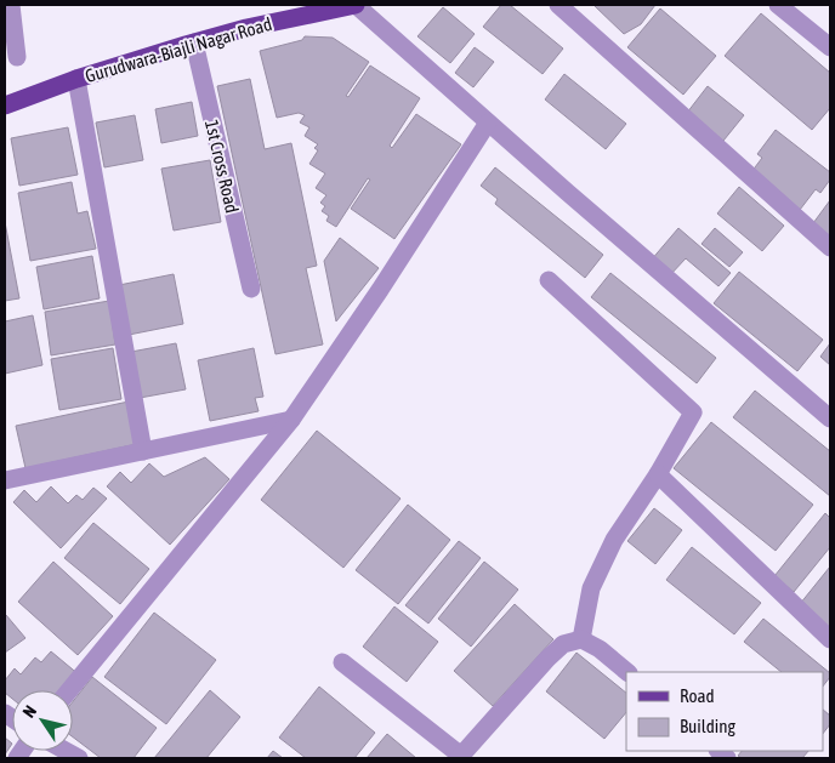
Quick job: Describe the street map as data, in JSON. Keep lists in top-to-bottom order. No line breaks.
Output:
{"streets":{"main road":["Gurudwara-Biajli Nagar Road"],"street":["1st Cross Road"]},"crossings":[["Gurudwara-Biajli Nagar Road","1st Cross Road"]],"legend":["Road","Building"],"north":"top left"}
